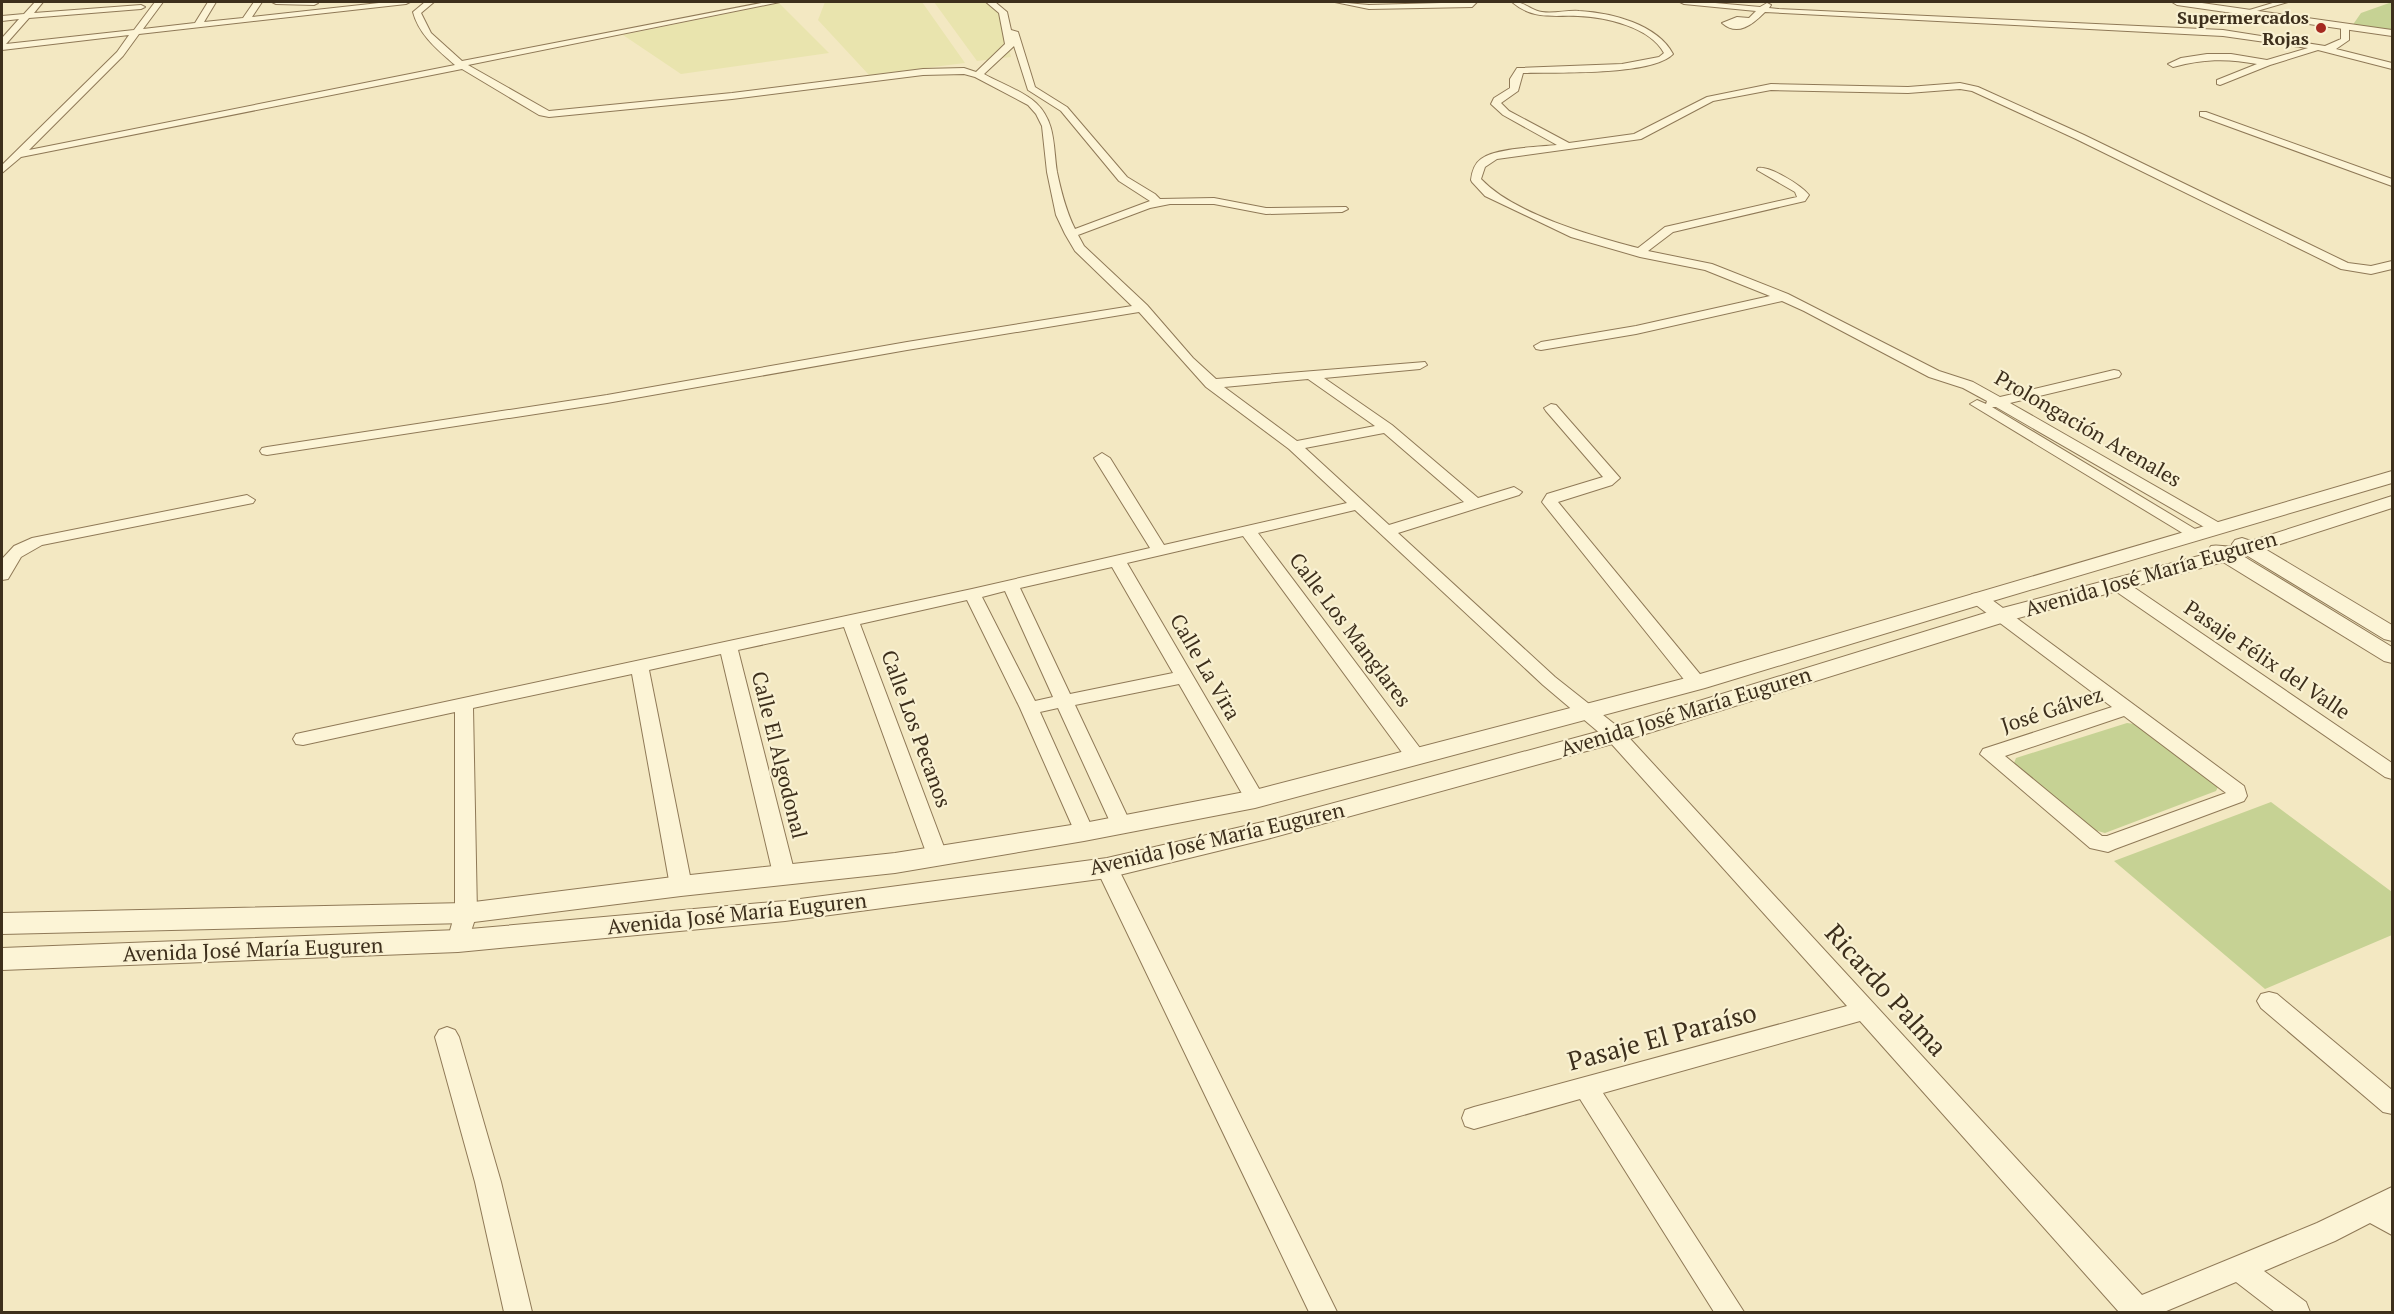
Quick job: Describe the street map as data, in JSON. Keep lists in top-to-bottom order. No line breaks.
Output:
{"streets":{"street":["Prolongación Arenales","Avenida José María Euguren","Calle Los Manglares","Pasaje Félix del Valle","Calle La Vira","José Gálvez","Calle Los Pecanos","Calle El Algodonal","Ricardo Palma","Pasaje El Paraíso"]},"crossings":[["Prolongación Arenales","Avenida José María Euguren"],["Avenida José María Euguren","Calle Los Manglares"],["Avenida José María Euguren","Pasaje Félix del Valle"],["Avenida José María Euguren","Calle La Vira"],["Avenida José María Euguren","Calle Los Pecanos"],["Avenida José María Euguren","Calle El Algodonal"],["Avenida José María Euguren","Ricardo Palma"],["Ricardo Palma","Pasaje El Paraíso"]],"places":["Supermercados Rojas"]}
